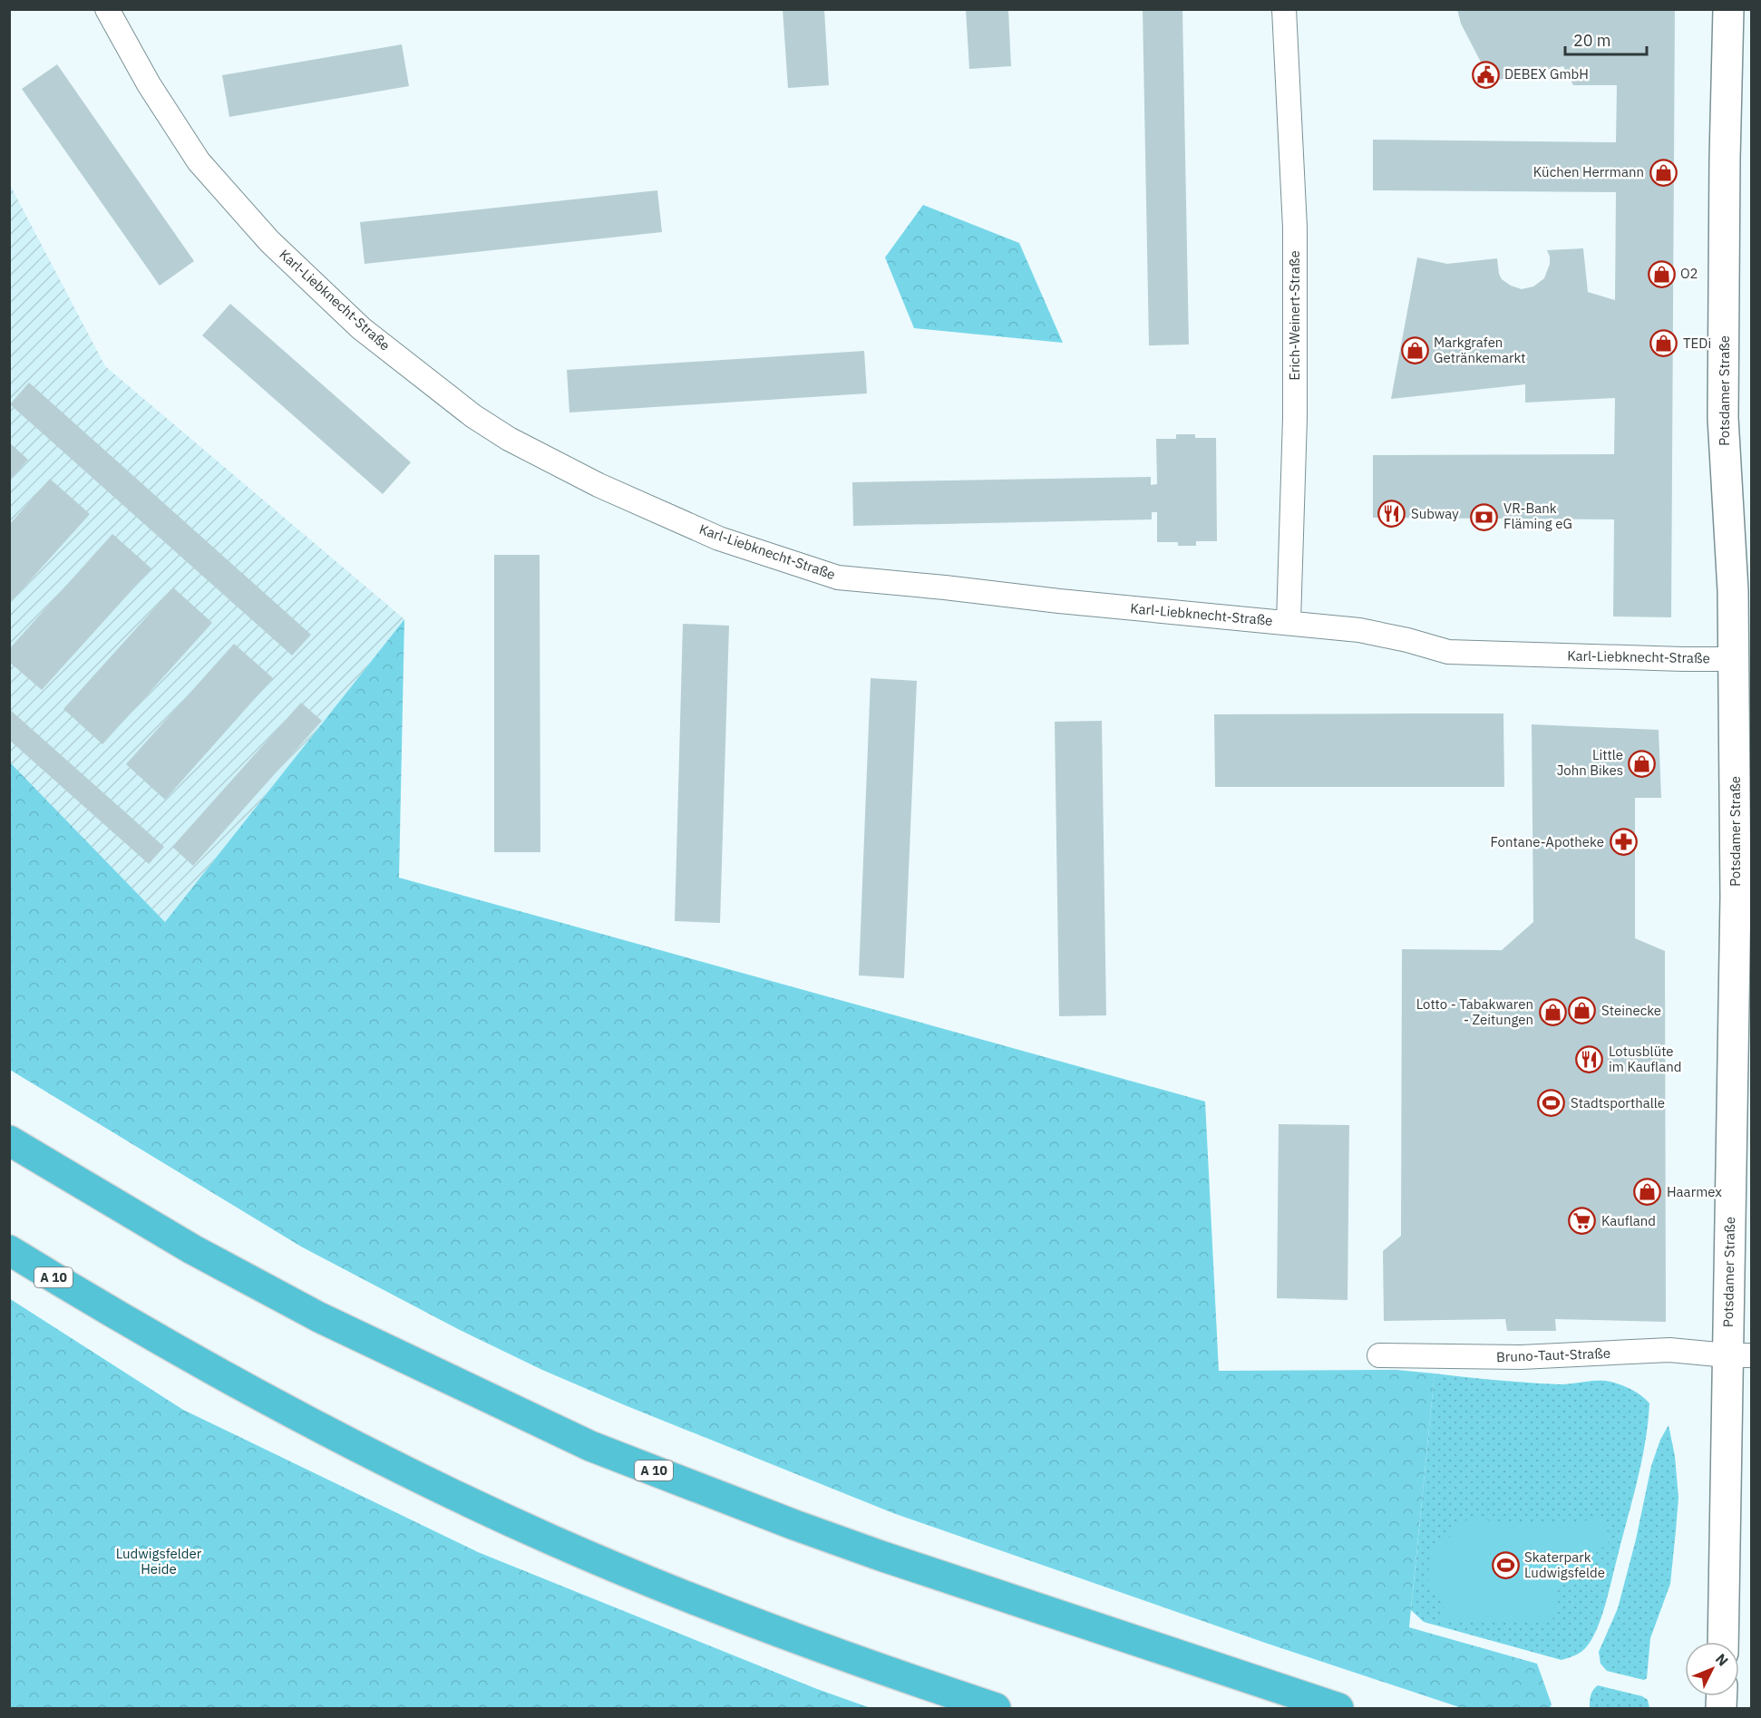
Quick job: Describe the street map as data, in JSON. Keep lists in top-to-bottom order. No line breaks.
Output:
{"streets":{"highway":["A 10"],"main road":["Potsdamer Straße"],"street":["Karl-Liebknecht-Straße","Erich-Weinert-Straße","Bruno-Taut-Straße"]},"crossings":[["Karl-Liebknecht-Straße","Erich-Weinert-Straße"],["Karl-Liebknecht-Straße","Potsdamer Straße"],["Potsdamer Straße","Bruno-Taut-Straße"]],"parks":["Ludwigsfelder Heide"],"places":{"public building":["DEBEX GmbH"],"shop":["Küchen Herrmann","O2","TEDi","Markgrafen Getränkemarkt","Little John Bikes","Steinecke","Lotto - Tabakwaren - Zeitungen","Haarmex"],"restaurant":["Subway","Lotusblüte im Kaufland"],"bank":["VR-Bank Fläming eG"],"pharmacy":["Fontane-Apotheke"],"sports":["Stadtsporthalle","Skaterpark Ludwigsfelde"],"supermarket":["Kaufland"]},"scale_bar":"20 m","north":"top right"}
